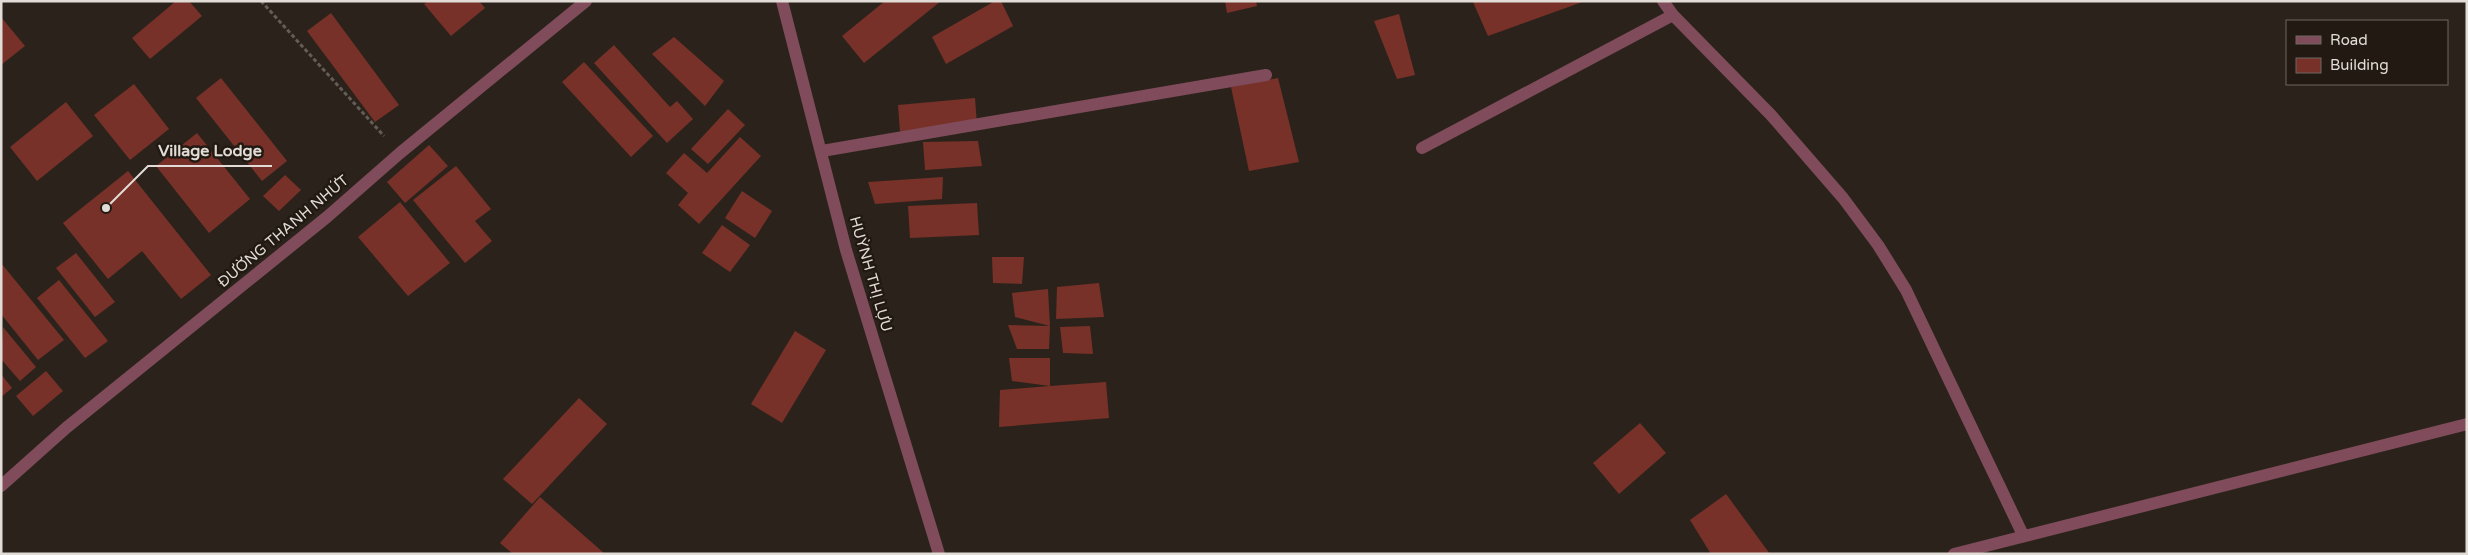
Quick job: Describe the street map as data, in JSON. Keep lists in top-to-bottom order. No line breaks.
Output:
{"streets":{"street":["ĐƯỜNG THANH NHỨT","HUỲNH THỊ LỰU"]},"places":["Village Lodge"],"legend":["Road","Building"]}
